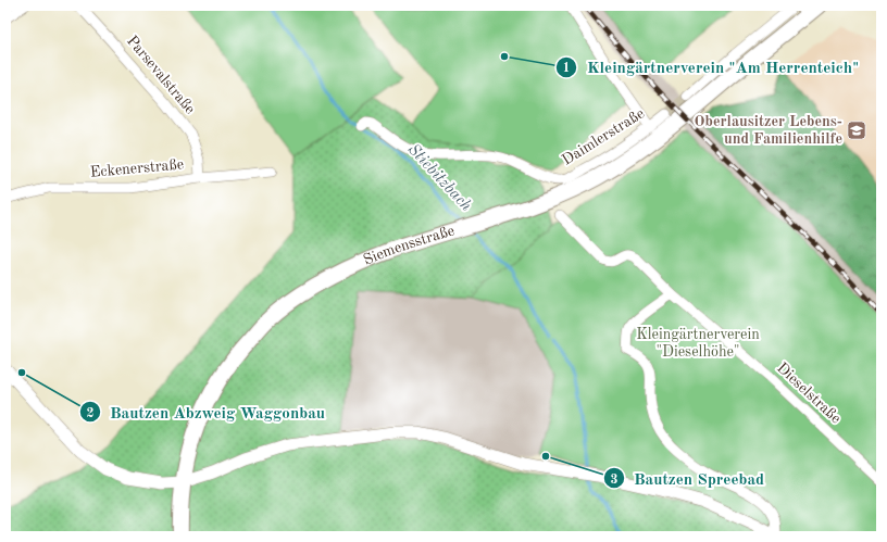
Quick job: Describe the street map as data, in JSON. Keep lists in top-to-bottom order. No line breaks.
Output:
{"streets":{"main road":["Siemensstraße"],"street":["Parsevalstraße","Daimlerstraße","Eckenerstraße","Dieselstraße"]},"crossings":[["Parsevalstraße","Eckenerstraße"]],"water":["Stiebitzbach"],"parks":["Kleingärtnerverein \"Dieselhöhe\""],"places":{"other":["Kleingärtnerverein \"Am Herrenteich\"","Bautzen Abzweig Waggonbau","Bautzen Spreebad"],"school or university":["Oberlausitzer Lebens- und Familienhilfe"]}}
